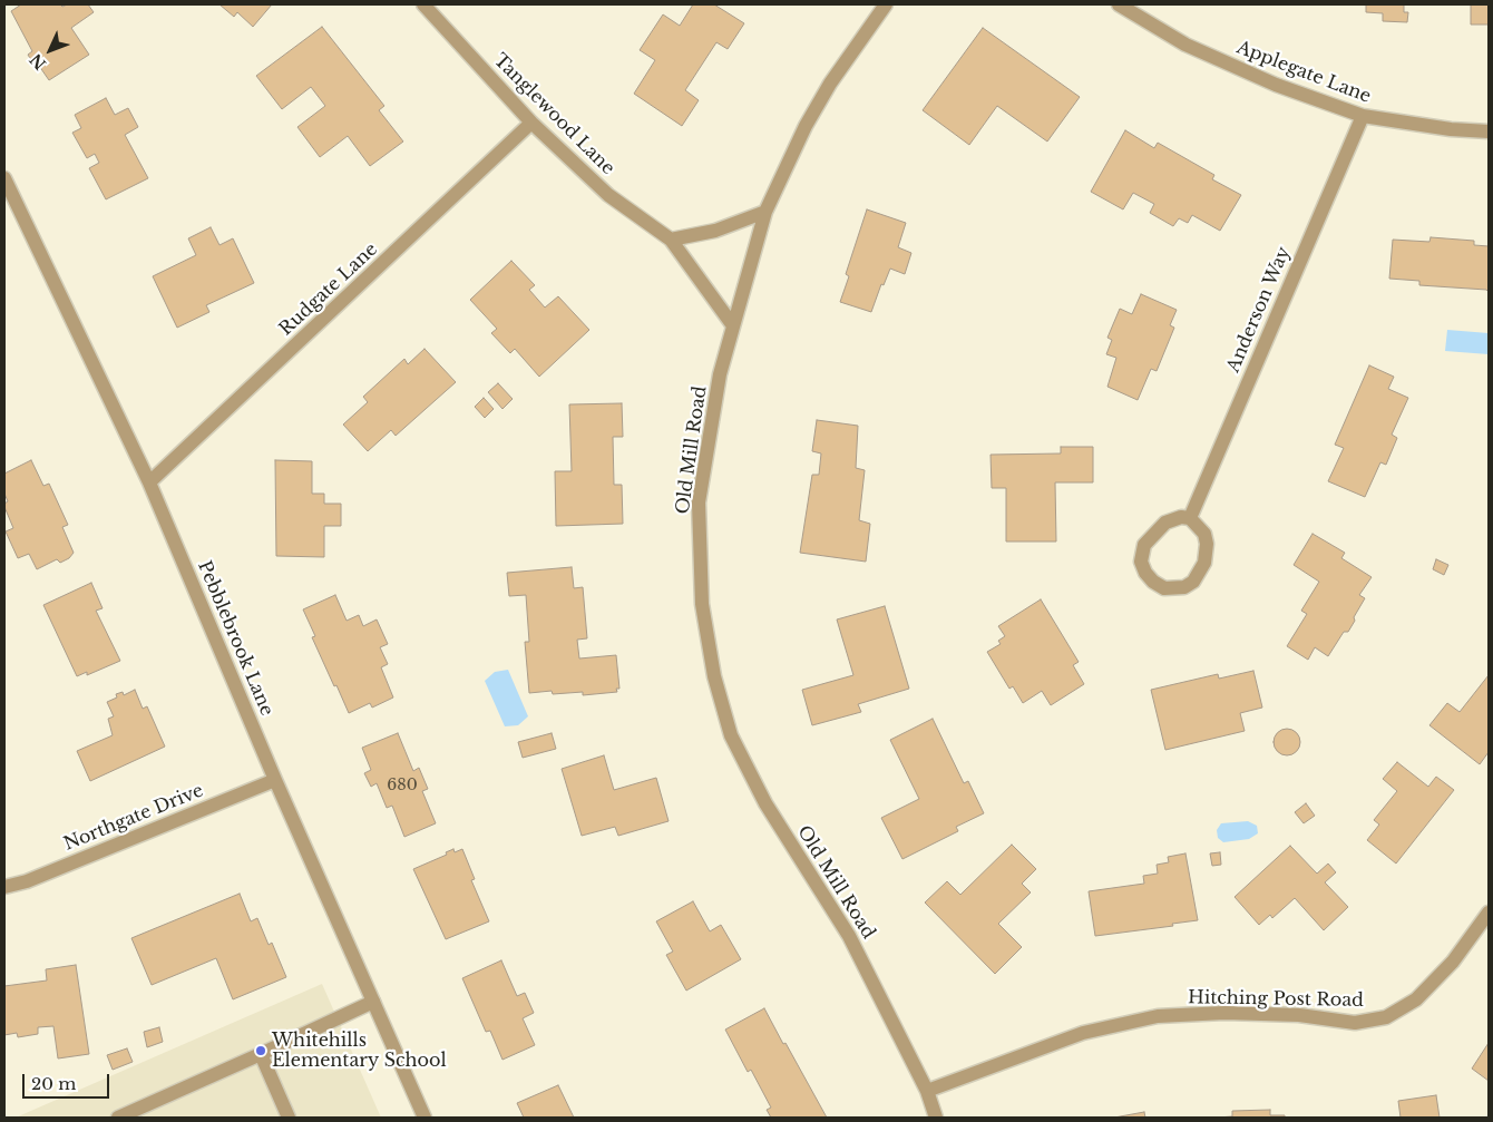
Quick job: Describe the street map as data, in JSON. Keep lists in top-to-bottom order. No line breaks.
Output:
{"streets":{"street":["Applegate Lane","Tanglewood Lane","Rudgate Lane","Anderson Way","Old Mill Road","Pebblebrook Lane","Northgate Drive","Hitching Post Road"]},"crossings":[["Applegate Lane","Anderson Way"],["Tanglewood Lane","Rudgate Lane"],["Tanglewood Lane","Old Mill Road"],["Rudgate Lane","Pebblebrook Lane"],["Old Mill Road","Hitching Post Road"],["Pebblebrook Lane","Northgate Drive"]],"places":["Whitehills Elementary School"],"house_numbers":["680"],"scale_bar":"20 m","north":"bottom left"}
